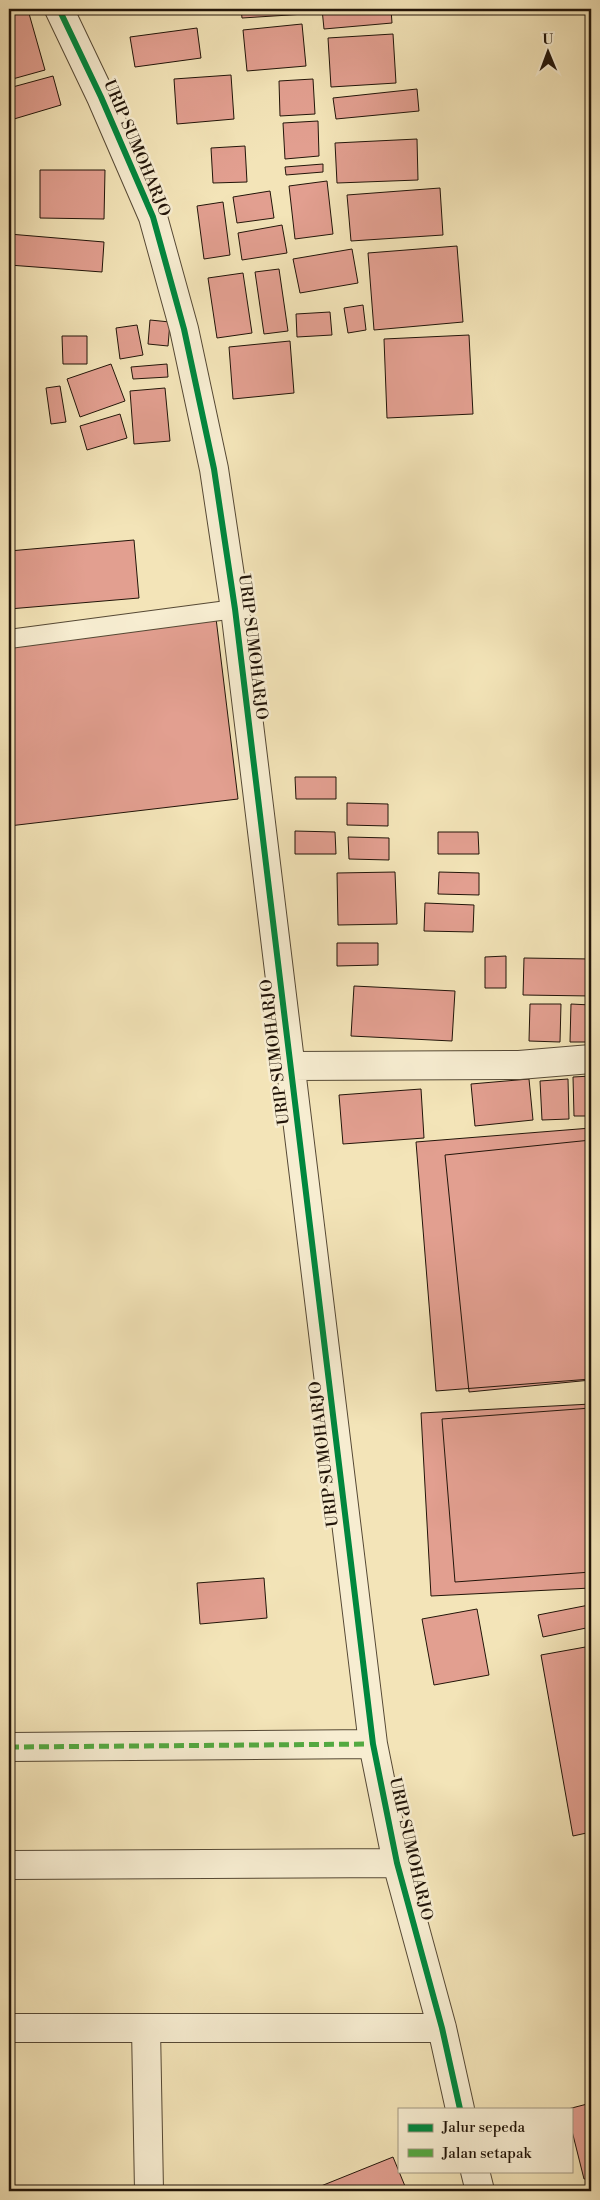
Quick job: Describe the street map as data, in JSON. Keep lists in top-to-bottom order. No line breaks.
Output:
{"streets":{"street":["URIP SUMOHARJO"]},"legend":["Jalur sepeda","Jalan setapak"],"north":"top"}
